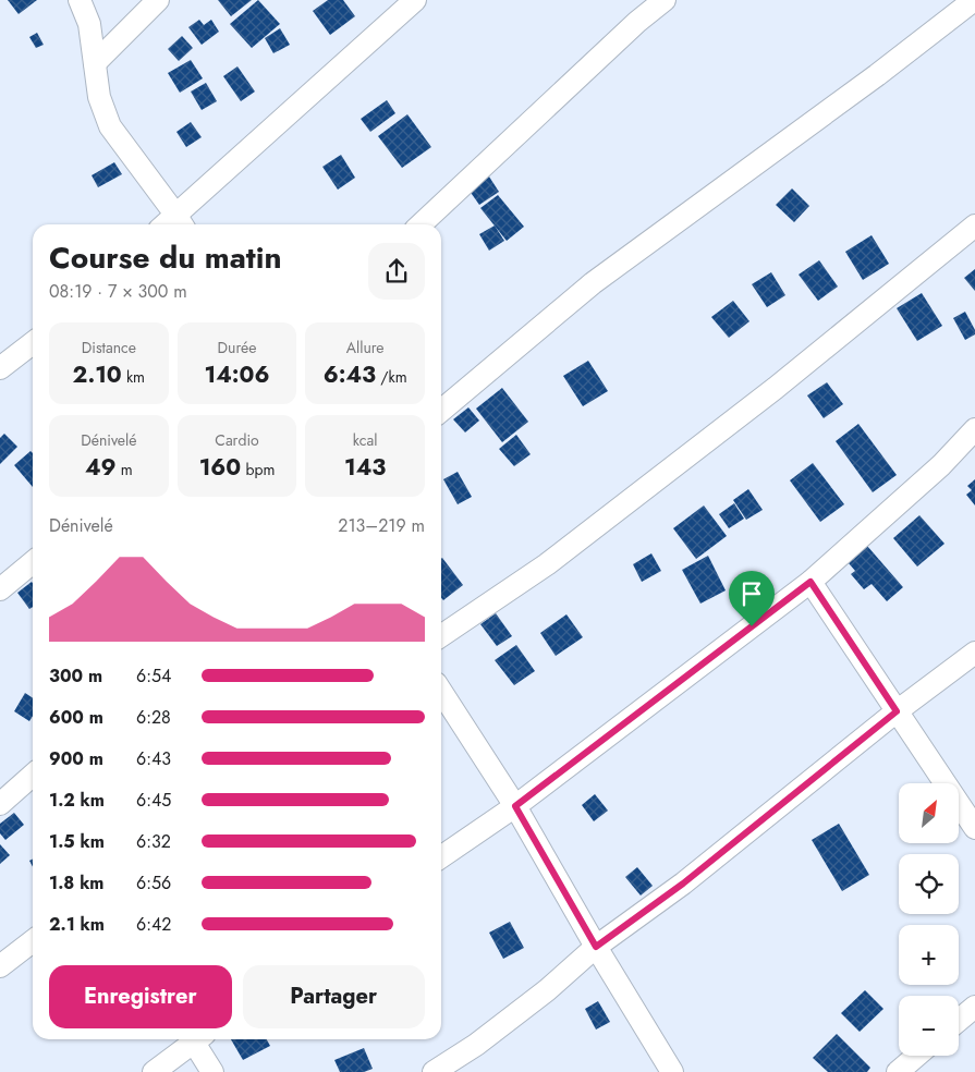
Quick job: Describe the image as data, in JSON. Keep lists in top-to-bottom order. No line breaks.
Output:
{"north":"top right","page":{"heading":["Course du matin","08:19 · 7 × 300 m"],"stats":[["Distance","2.10 km"],["Durée","14:06"],["Allure","6:43 /km"],["Dénivelé","49 m"],["Cardio","160 bpm"],["kcal","143"]],"chart":["Dénivelé","213–219 m"],"list":[{"name":"300 m","note":"6:54"},{"name":"600 m","note":"6:28"},{"name":"900 m","note":"6:43"},{"name":"1.2 km","note":"6:45"},{"name":"1.5 km","note":"6:32"},{"name":"1.8 km","note":"6:56"},{"name":"2.1 km","note":"6:42"}],"map_buttons":["+","−"],"buttons":["Enregistrer","Partager"]}}
